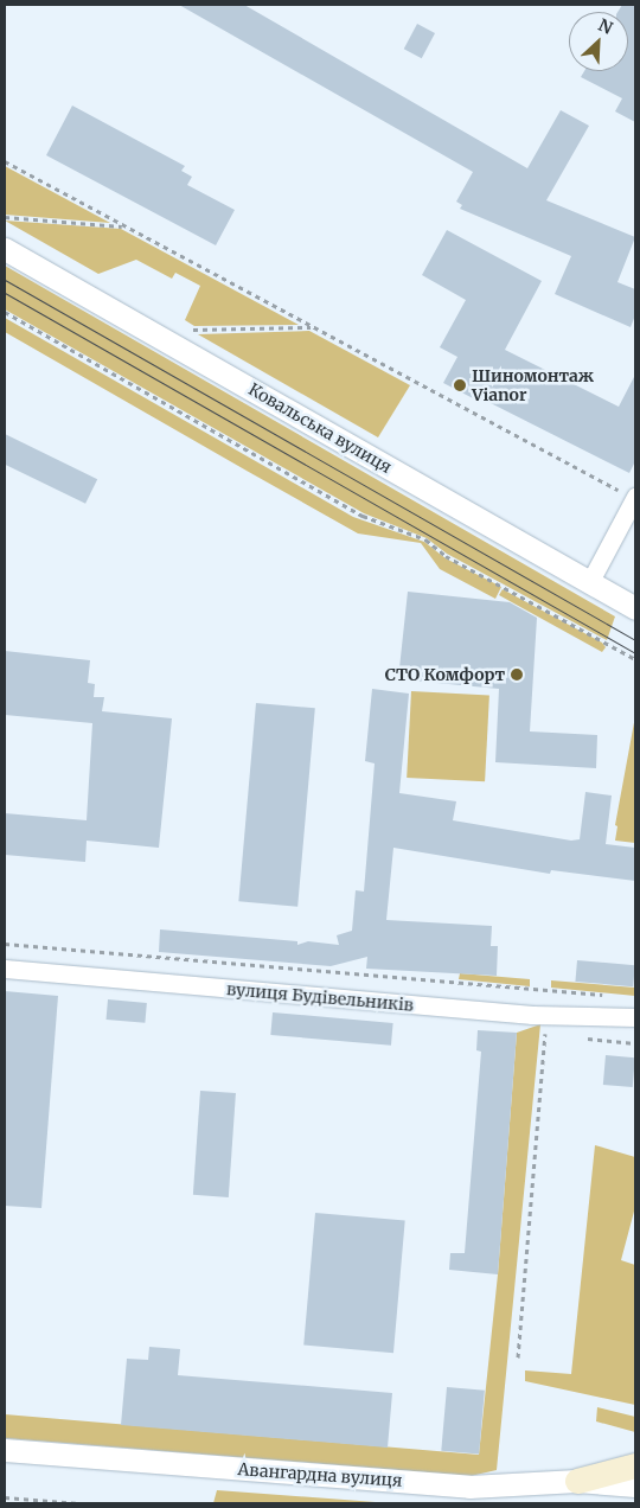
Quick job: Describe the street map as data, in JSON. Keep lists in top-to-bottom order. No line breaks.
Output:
{"streets":{"street":["Ковальська вулиця","вулиця Будівельників","Авангардна вулиця"]},"places":["Шиномонтаж Vianor","СТО Комфорт"],"north":"top right"}
